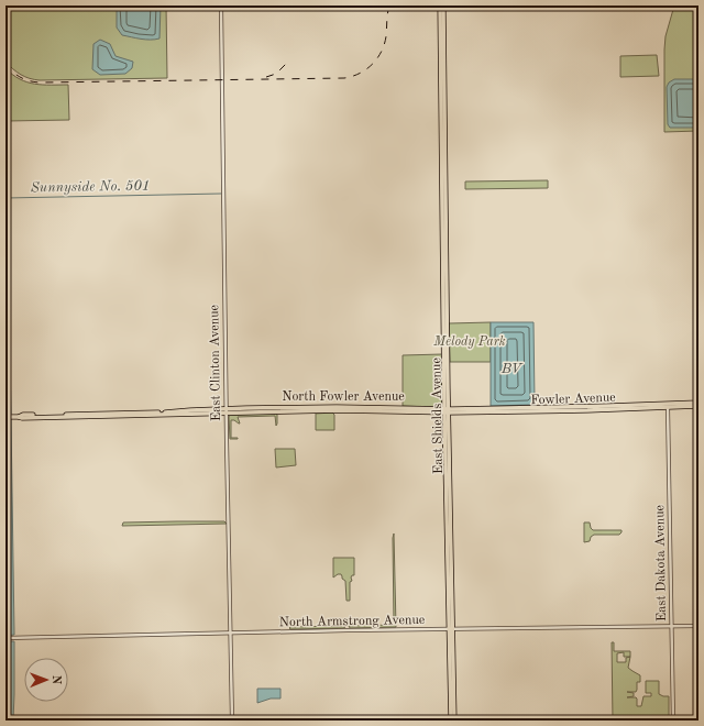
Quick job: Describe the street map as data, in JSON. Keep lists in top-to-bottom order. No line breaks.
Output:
{"streets":{"main road":["North Fowler Avenue","Fowler Avenue","East Shields Avenue"],"street":["East Clinton Avenue","East Dakota Avenue","North Armstrong Avenue"]},"crossings":[["East Clinton Avenue","North Fowler Avenue"],["East Clinton Avenue","North Armstrong Avenue"],["North Fowler Avenue","Fowler Avenue"],["North Fowler Avenue","East Shields Avenue"],["North Fowler Avenue","East Dakota Avenue"],["Fowler Avenue","East Shields Avenue"],["Fowler Avenue","East Dakota Avenue"],["East Shields Avenue","North Armstrong Avenue"],["East Dakota Avenue","North Armstrong Avenue"]],"water":["Sunnyside No. 501","BV"],"parks":["Melody Park"],"north":"right"}
